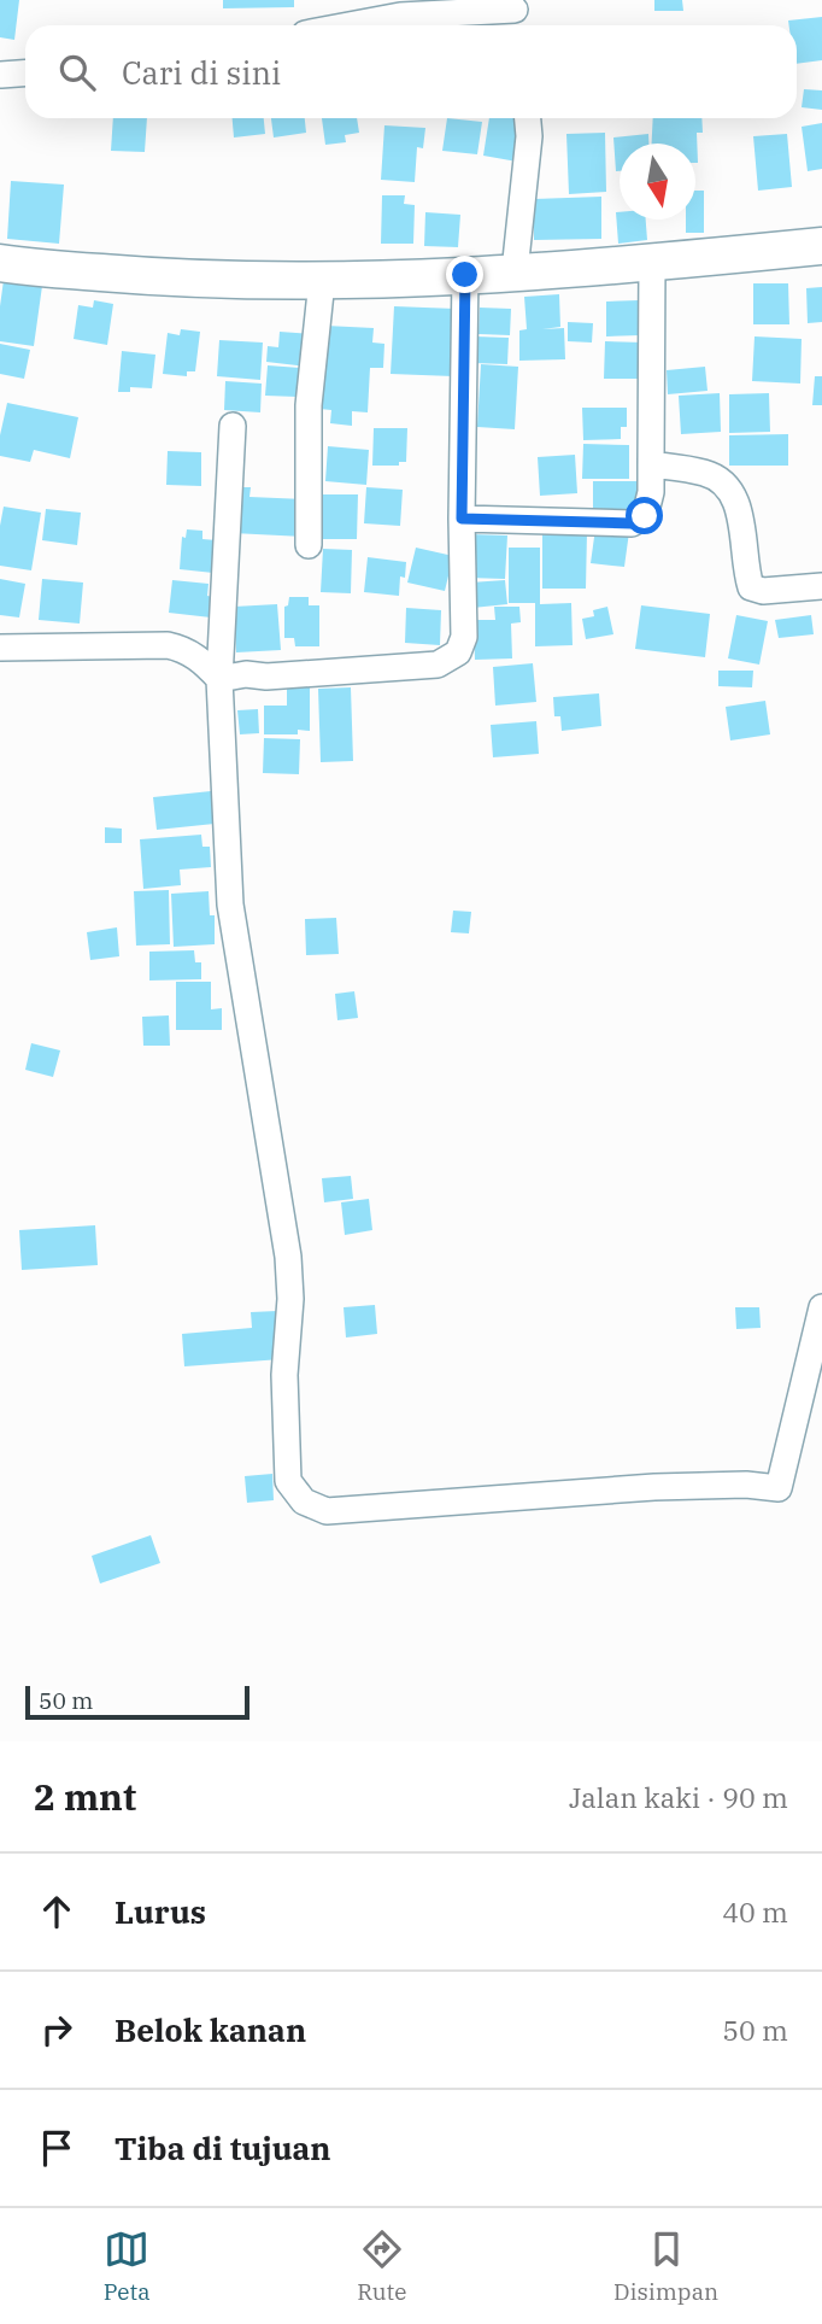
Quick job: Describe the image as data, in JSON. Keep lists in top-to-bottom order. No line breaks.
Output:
{"scale_bar":"50 m","north":"bottom","page":{"search":"Cari di sini","scale":"50 m","heading":["2 mnt","Jalan kaki · 90 m"],"list":[["Lurus","40 m"],["Belok kanan","50 m"],"Tiba di tujuan"],"nav":["Peta","Rute","Disimpan"]}}
